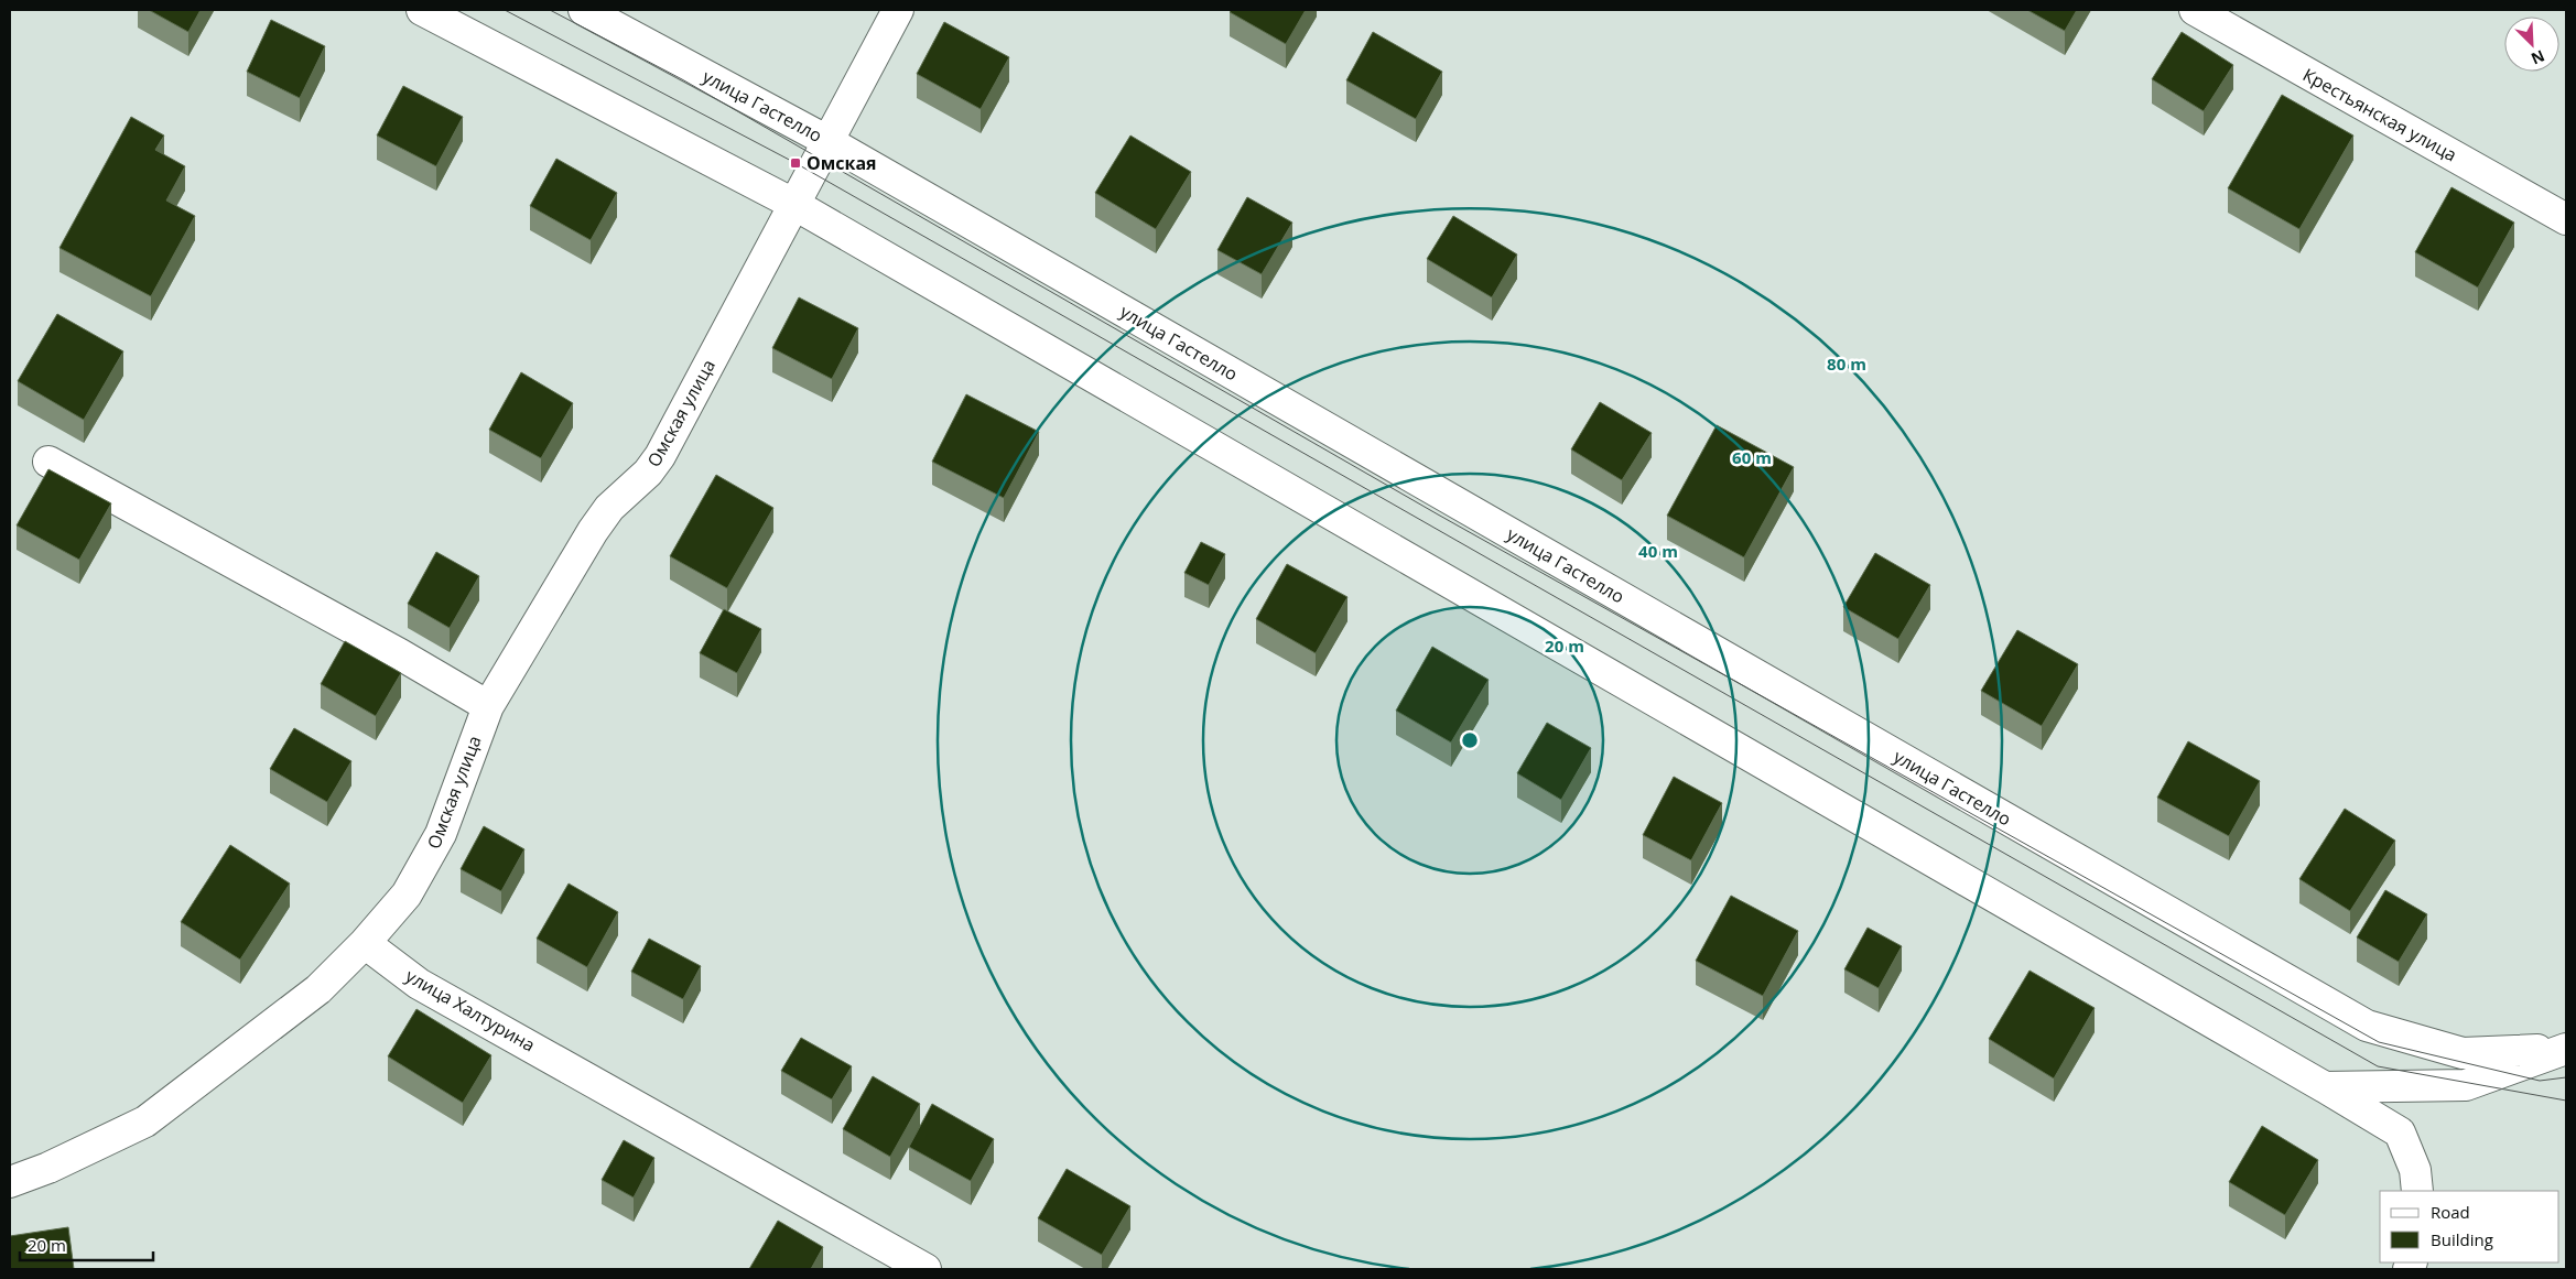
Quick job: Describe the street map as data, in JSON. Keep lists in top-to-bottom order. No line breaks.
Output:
{"streets":{"street":["улица Гастелло","Крестьянская улица","Омская улица","улица Халтурина"]},"crossings":[["улица Гастелло","Омская улица"],["Омская улица","улица Халтурина"]],"places":{"transit":["Омская"]},"legend":["Road","Building"],"scale_bar":"20 m","north":"bottom right","rings":["80 m","60 m","40 m","20 m"]}
